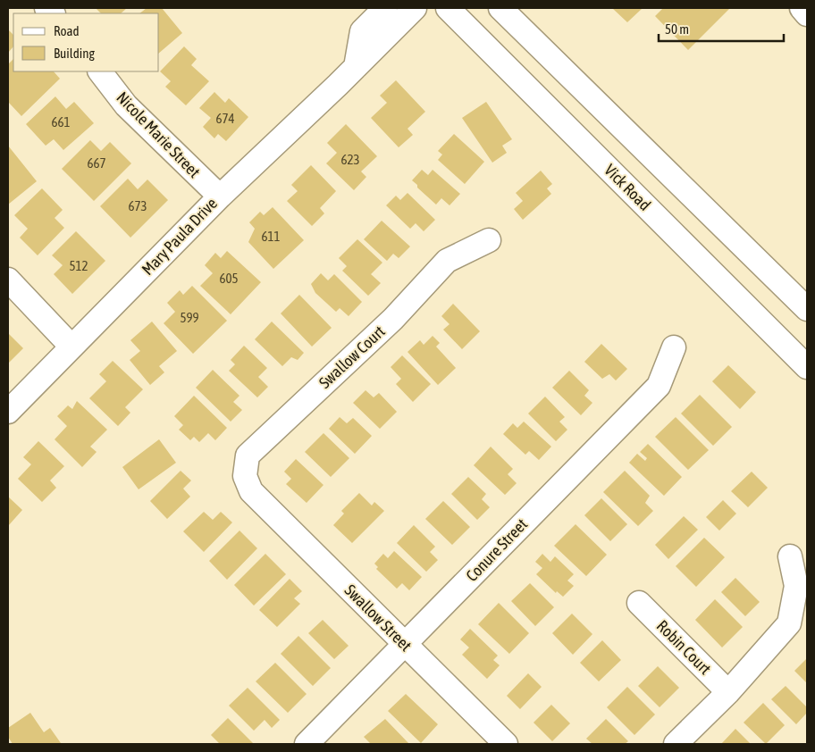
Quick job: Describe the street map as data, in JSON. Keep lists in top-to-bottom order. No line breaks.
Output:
{"streets":{"street":["Nicole Marie Street","Vick Road","Mary Paula Drive","Swallow Court","Conure Street","Swallow Street","Robin Court"]},"crossings":[["Nicole Marie Street","Mary Paula Drive"],["Swallow Court","Swallow Street"],["Conure Street","Swallow Street"]],"house_numbers":["674","661","623","667","673","611","512","605","599"],"legend":["Road","Building"],"scale_bar":"50 m"}
